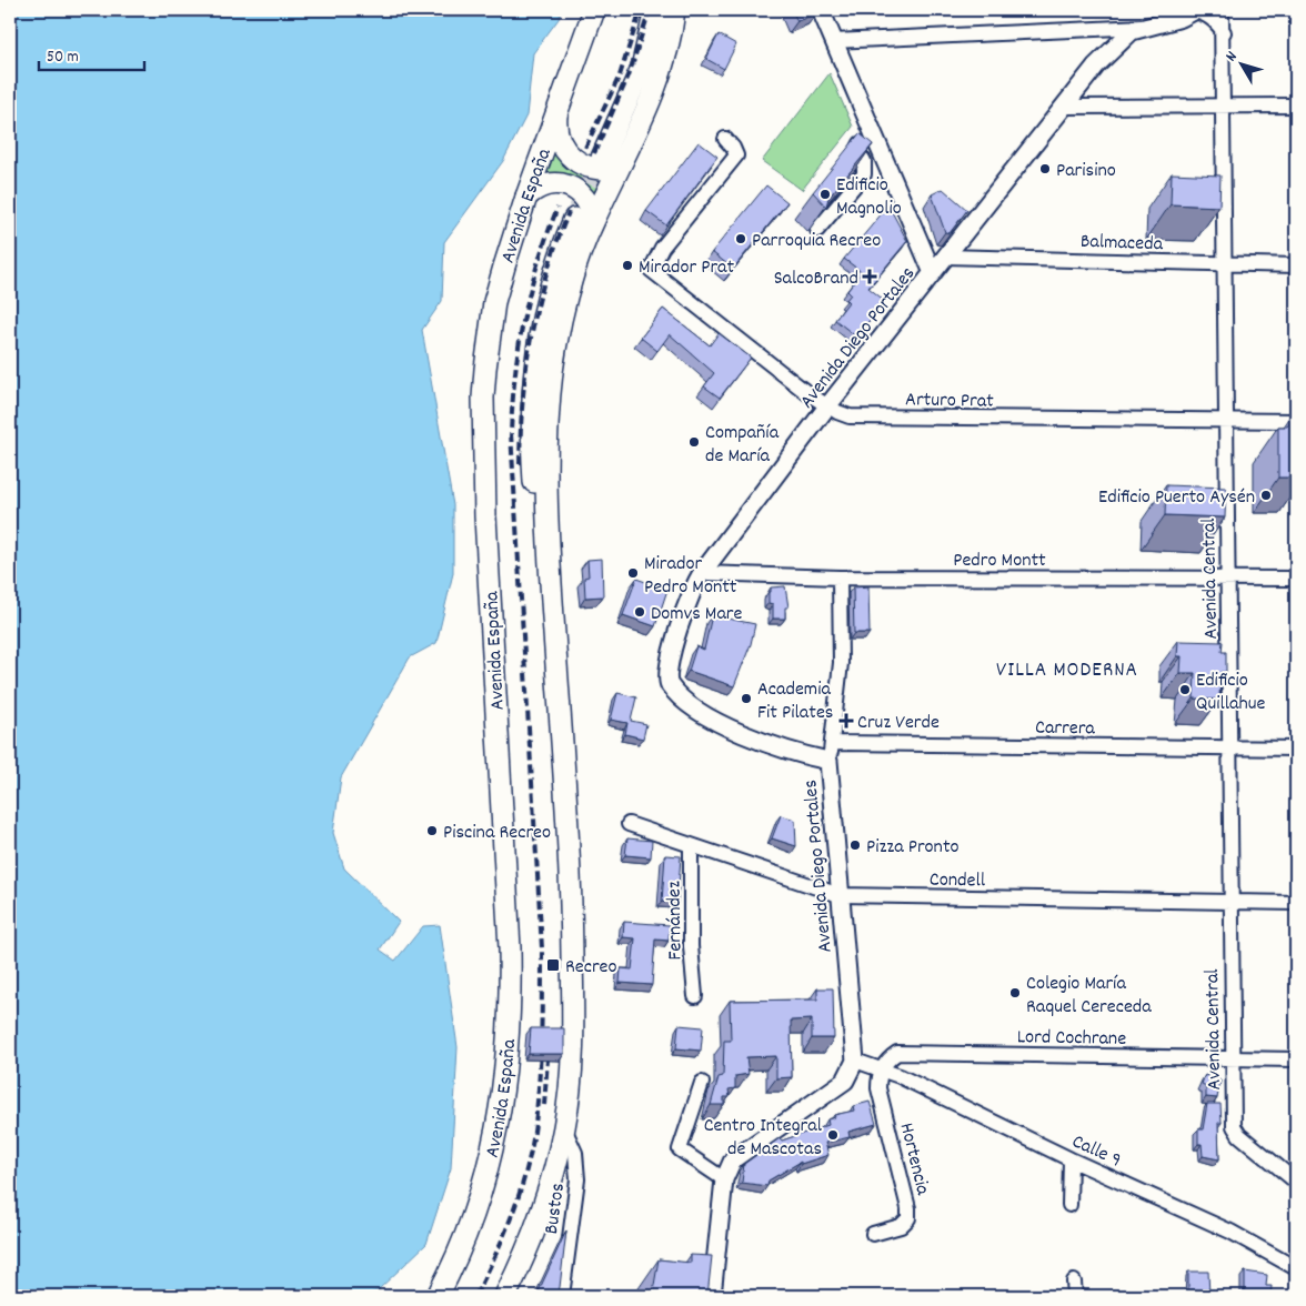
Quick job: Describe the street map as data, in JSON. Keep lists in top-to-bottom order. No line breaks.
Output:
{"streets":{"main road":["Avenida España"],"street":["Balmaceda","Avenida Diego Portales","Arturo Prat","Pedro Montt","Avenida Central","Carrera","Condell","Fernández","Lord Cochrane","Calle 9","Hortencia","Bustos"]},"crossings":[["Balmaceda","Avenida Diego Portales"],["Balmaceda","Avenida Central"],["Avenida Diego Portales","Arturo Prat"],["Avenida Diego Portales","Pedro Montt"],["Avenida Diego Portales","Condell"],["Arturo Prat","Avenida Central"],["Pedro Montt","Avenida Central"],["Avenida Central","Carrera"],["Avenida Central","Condell"],["Avenida Central","Lord Cochrane"],["Condell","Fernández"],["Lord Cochrane","Calle 9"],["Lord Cochrane","Hortencia"],["Calle 9","Hortencia"]],"districts":["VILLA MODERNA"],"places":{"other":["Parisino","Edificio Magnolio","Parroquia Recreo","Mirador Prat","Compañía de María","Edificio Puerto Aysén","Mirador Pedro Montt","Domvs Mare","Edificio Quillahue","Academia Fit Pilates","Piscina Recreo","Pizza Pronto","Colegio María Raquel Cereceda","Centro Integral de Mascotas"],"health":["SalcoBrand","Cruz Verde"],"transit":["Recreo"]},"scale_bar":"50 m","north":"top left"}
